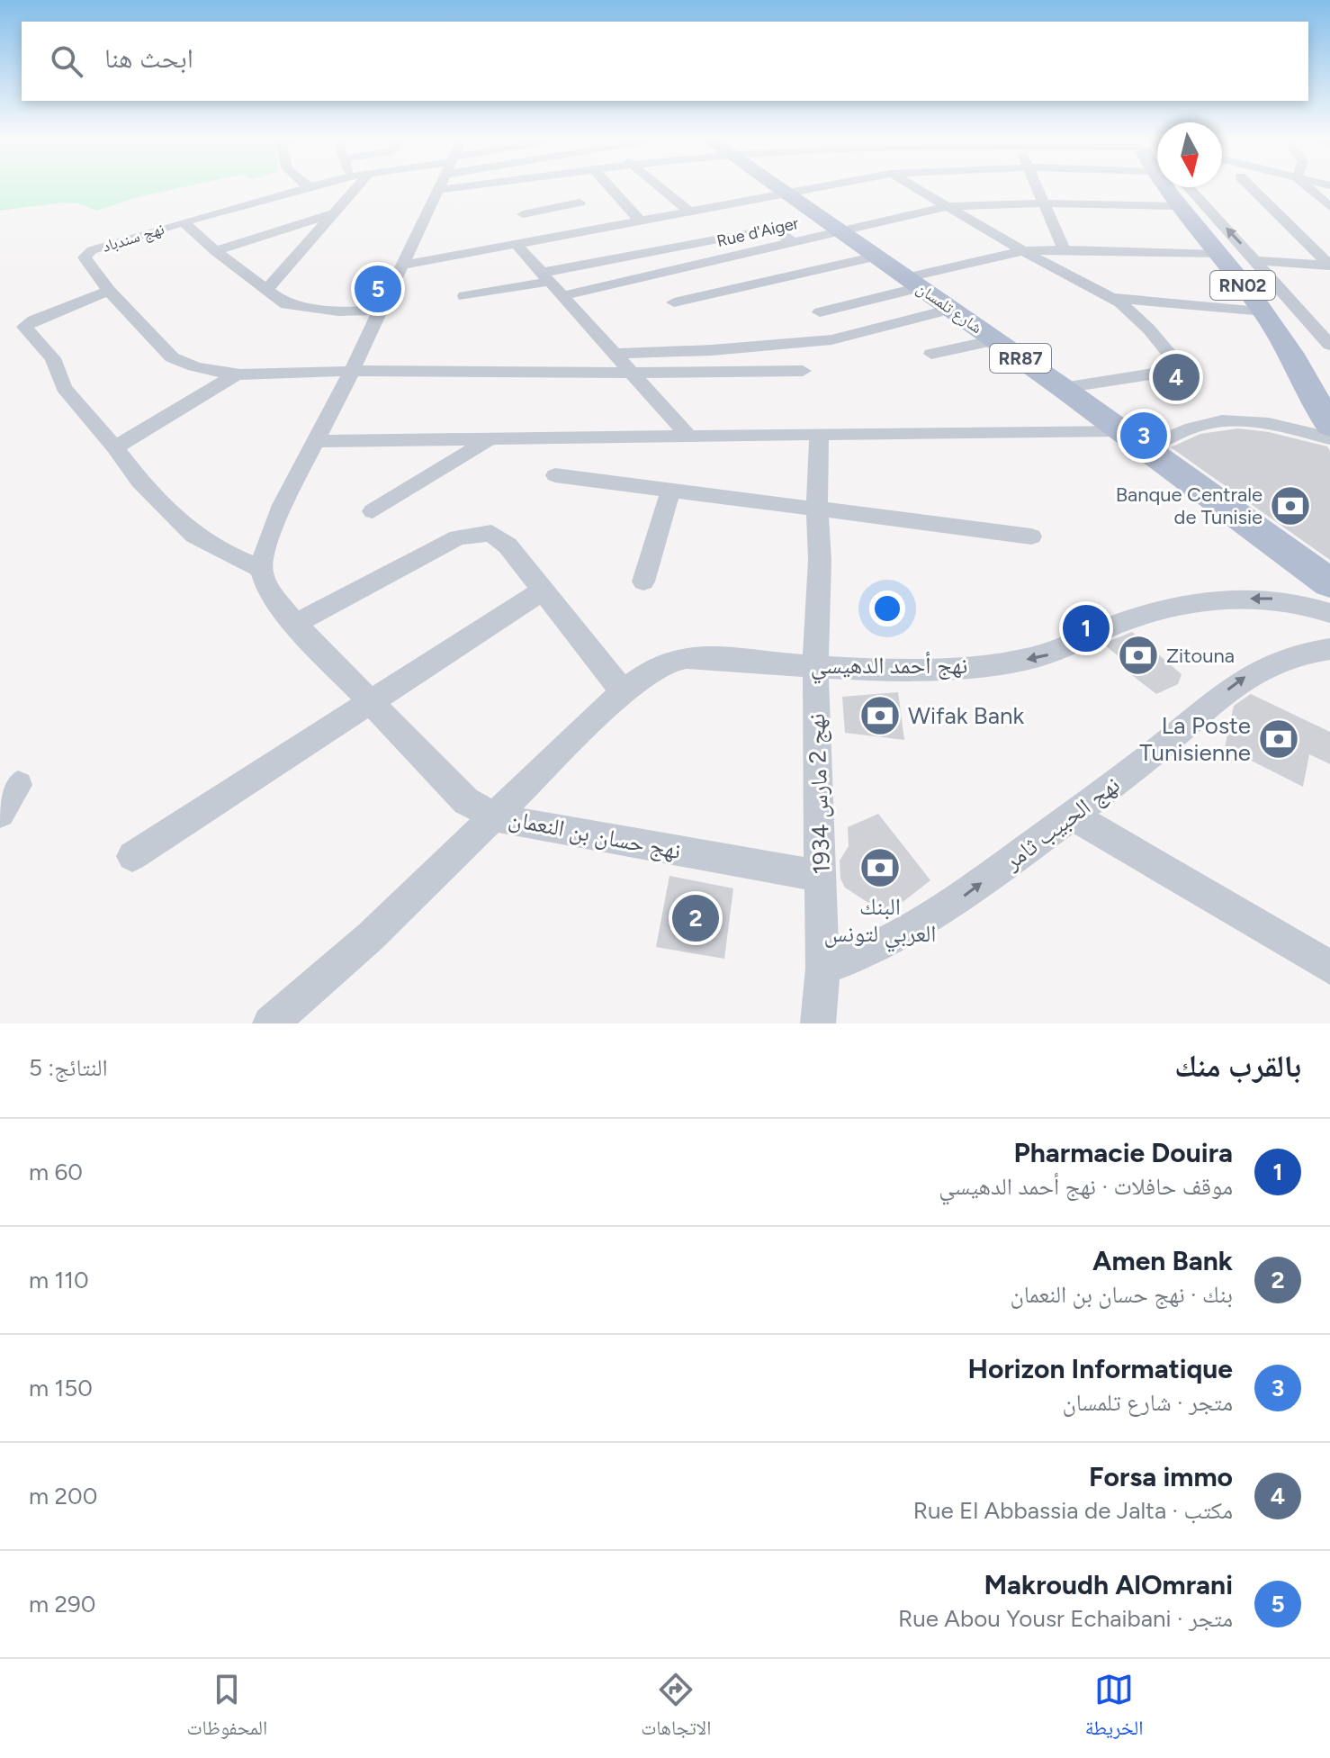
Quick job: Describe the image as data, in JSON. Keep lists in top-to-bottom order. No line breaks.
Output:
{"streets":{"main road":["RN02","شارع تلمسان","RR87"],"street":["Rue d'Aiger","نهج سندباد","نهج أحمد الدهيسي","نهج 2 مارس 1934","نهج الحبيب ثامر","نهج حسان بن النعمان"]},"crossings":[["Rue d'Aiger","RN02"],["Rue d'Aiger","شارع تلمسان"],["نهج أحمد الدهيسي","نهج 2 مارس 1934"],["نهج أحمد الدهيسي","نهج حسان بن النعمان"],["نهج 2 مارس 1934","نهج الحبيب ثامر"],["نهج 2 مارس 1934","نهج حسان بن النعمان"]],"one_way":["نهج الحبيب ثامر"],"places":{"bank":["Banque Centrale de Tunisie","Zitouna","Wifak Bank","La Poste Tunisienne","البنك العربي لتونس"]},"north":"bottom","page":{"search":"ابحث هنا","pins":["5","4","3","1","2"],"heading":["بالقرب منك","النتائج: 5"],"list":[{"mark":"1","name":"Pharmacie Douira","note":"موقف حافلات · نهج أحمد الدهيسي","value":"60 m"},{"mark":"2","name":"Amen Bank","note":"بنك · نهج حسان بن النعمان","value":"110 m"},{"mark":"3","name":"Horizon Informatique","note":"متجر · شارع تلمسان","value":"150 m"},{"mark":"4","name":"Forsa immo","note":"مكتب · Rue El Abbassia de Jalta","value":"200 m"},{"mark":"5","name":"Makroudh AlOmrani","note":"متجر · Rue Abou Yousr Echaibani","value":"290 m"}],"nav":["الخريطة","الاتجاهات","المحفوظات"]}}
